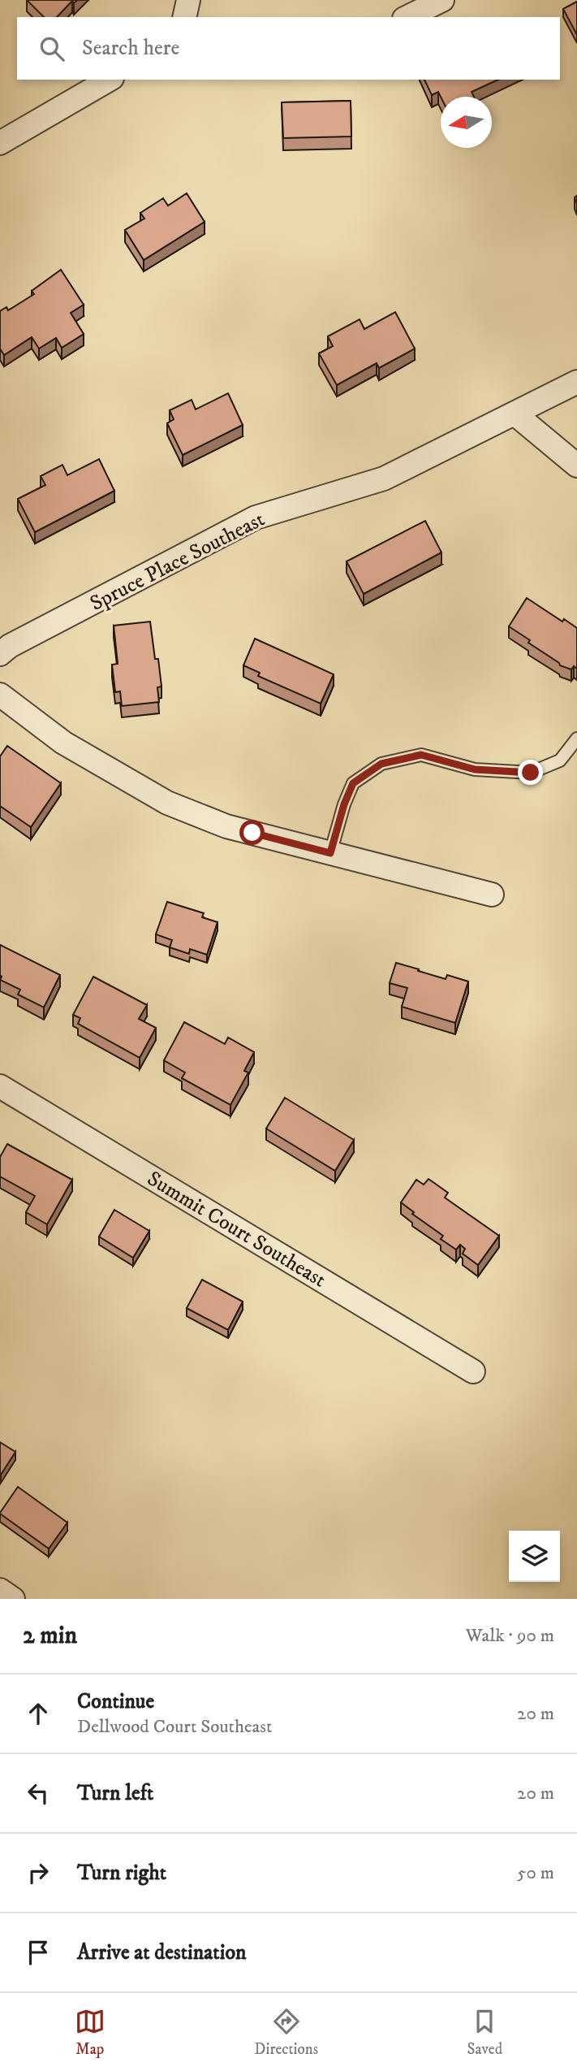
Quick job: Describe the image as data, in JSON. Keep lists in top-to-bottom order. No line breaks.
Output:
{"streets":{"street":["Spruce Place Southeast","Summit Court Southeast"]},"north":"left","page":{"search":"Search here","heading":["2 min","Walk · 90 m"],"list":[["Continue","Dellwood Court Southeast","20 m"],["Turn left","20 m"],["Turn right","50 m"],"Arrive at destination"],"nav":["Map","Directions","Saved"]}}
